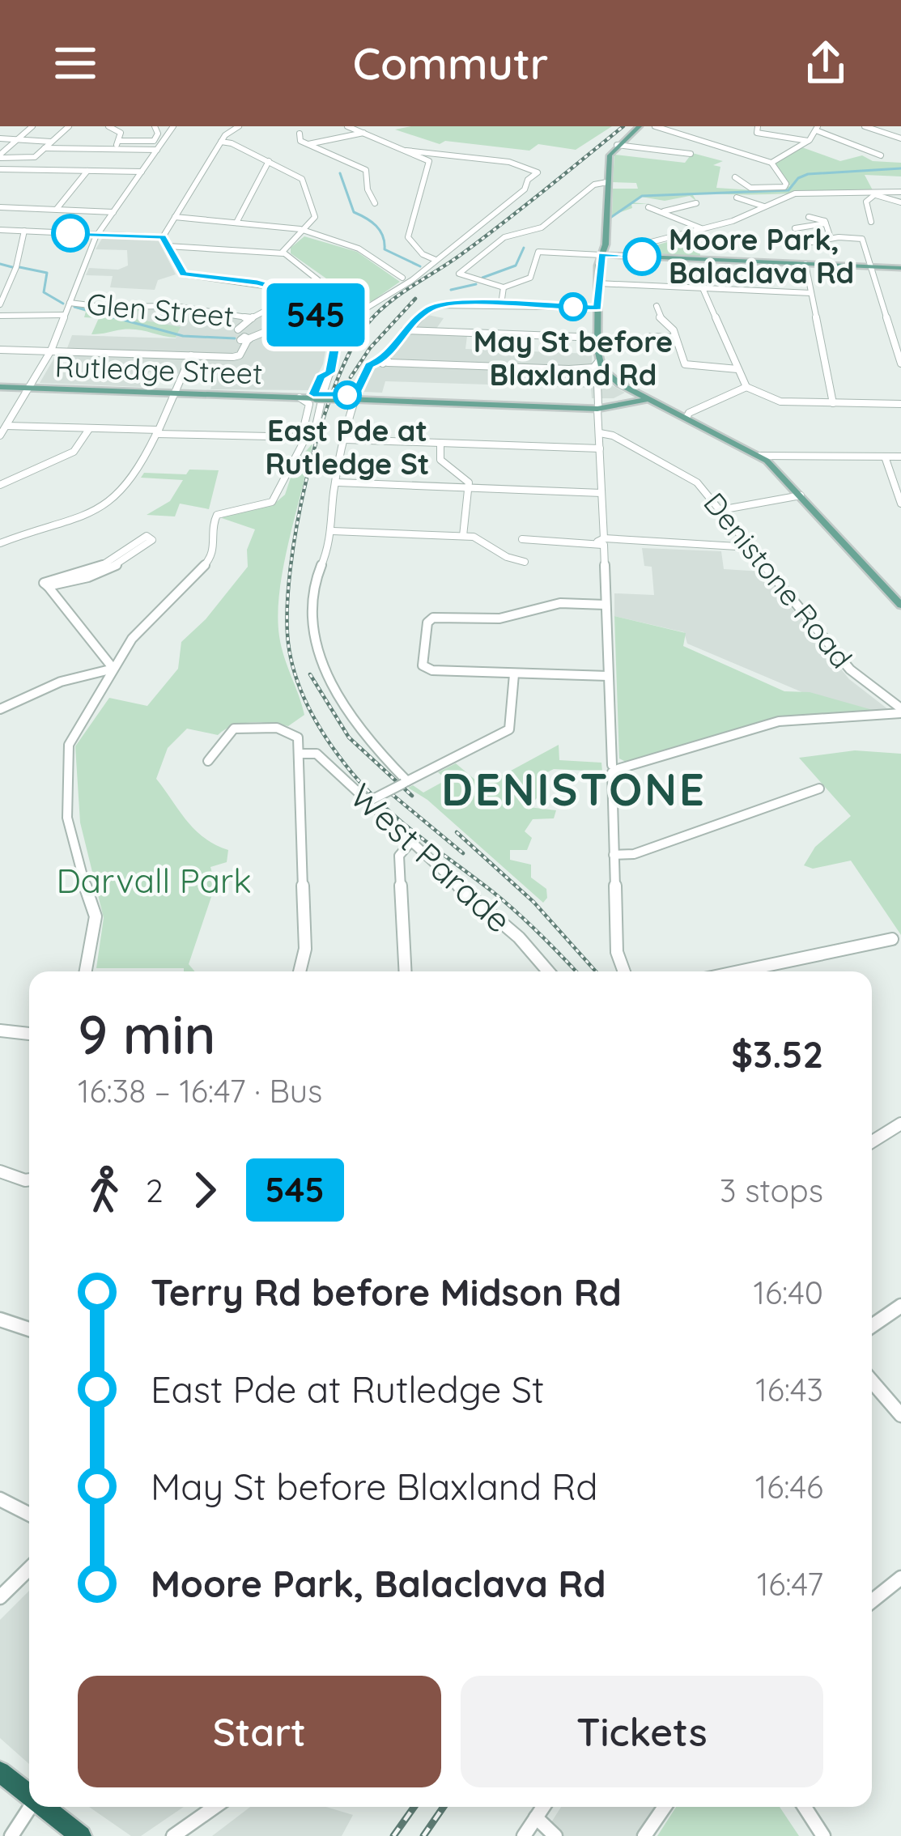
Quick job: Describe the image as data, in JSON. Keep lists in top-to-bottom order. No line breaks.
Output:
{"streets":{"main road":["Rutledge Street"],"street":["Glen Street","Denistone Road","West Parade"]},"districts":["DENISTONE"],"parks":["Darvall Park"],"places":["Moore Park, Balaclava Rd","May St before Blaxland Rd","East Pde at Rutledge St"],"lines":["bus line 545"],"page":{"header":"Commutr","on_map":"545","heading":["9 min","16:38 – 16:47 · Bus","$3.52"],"legs":["2","545","3 stops"],"list":[{"name":"Terry Rd before Midson Rd","value":"16:40"},{"name":"East Pde at Rutledge St","value":"16:43"},{"name":"May St before Blaxland Rd","value":"16:46"},{"name":"Moore Park, Balaclava Rd","value":"16:47"}],"buttons":["Start","Tickets"]}}
